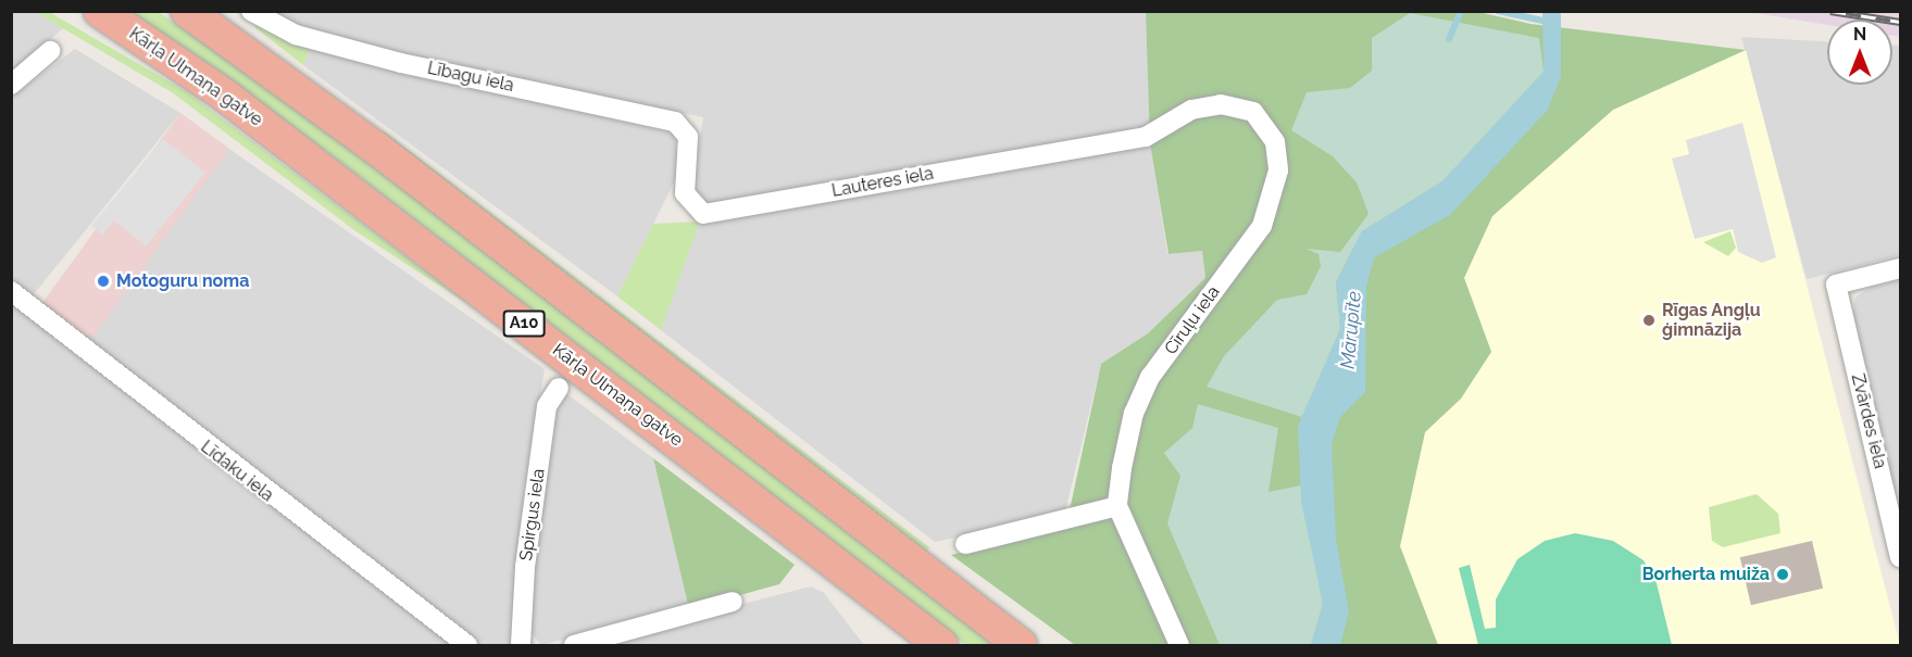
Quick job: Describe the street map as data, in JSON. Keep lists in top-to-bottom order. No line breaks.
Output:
{"streets":{"highway":["Kārļa Ulmaņa gatve","A10"],"street":["Lībagu iela","Lauteres iela","Cīruļu iela","Zvārdes iela","Līdaku iela","Spirgus iela"]},"crossings":[["Lībagu iela","Lauteres iela"],["Lauteres iela","Cīruļu iela"]],"water":["Mārupīte"],"places":["Motoguru noma","Rīgas Angļu ģimnāzija","Borherta muiža"],"north":"top"}
